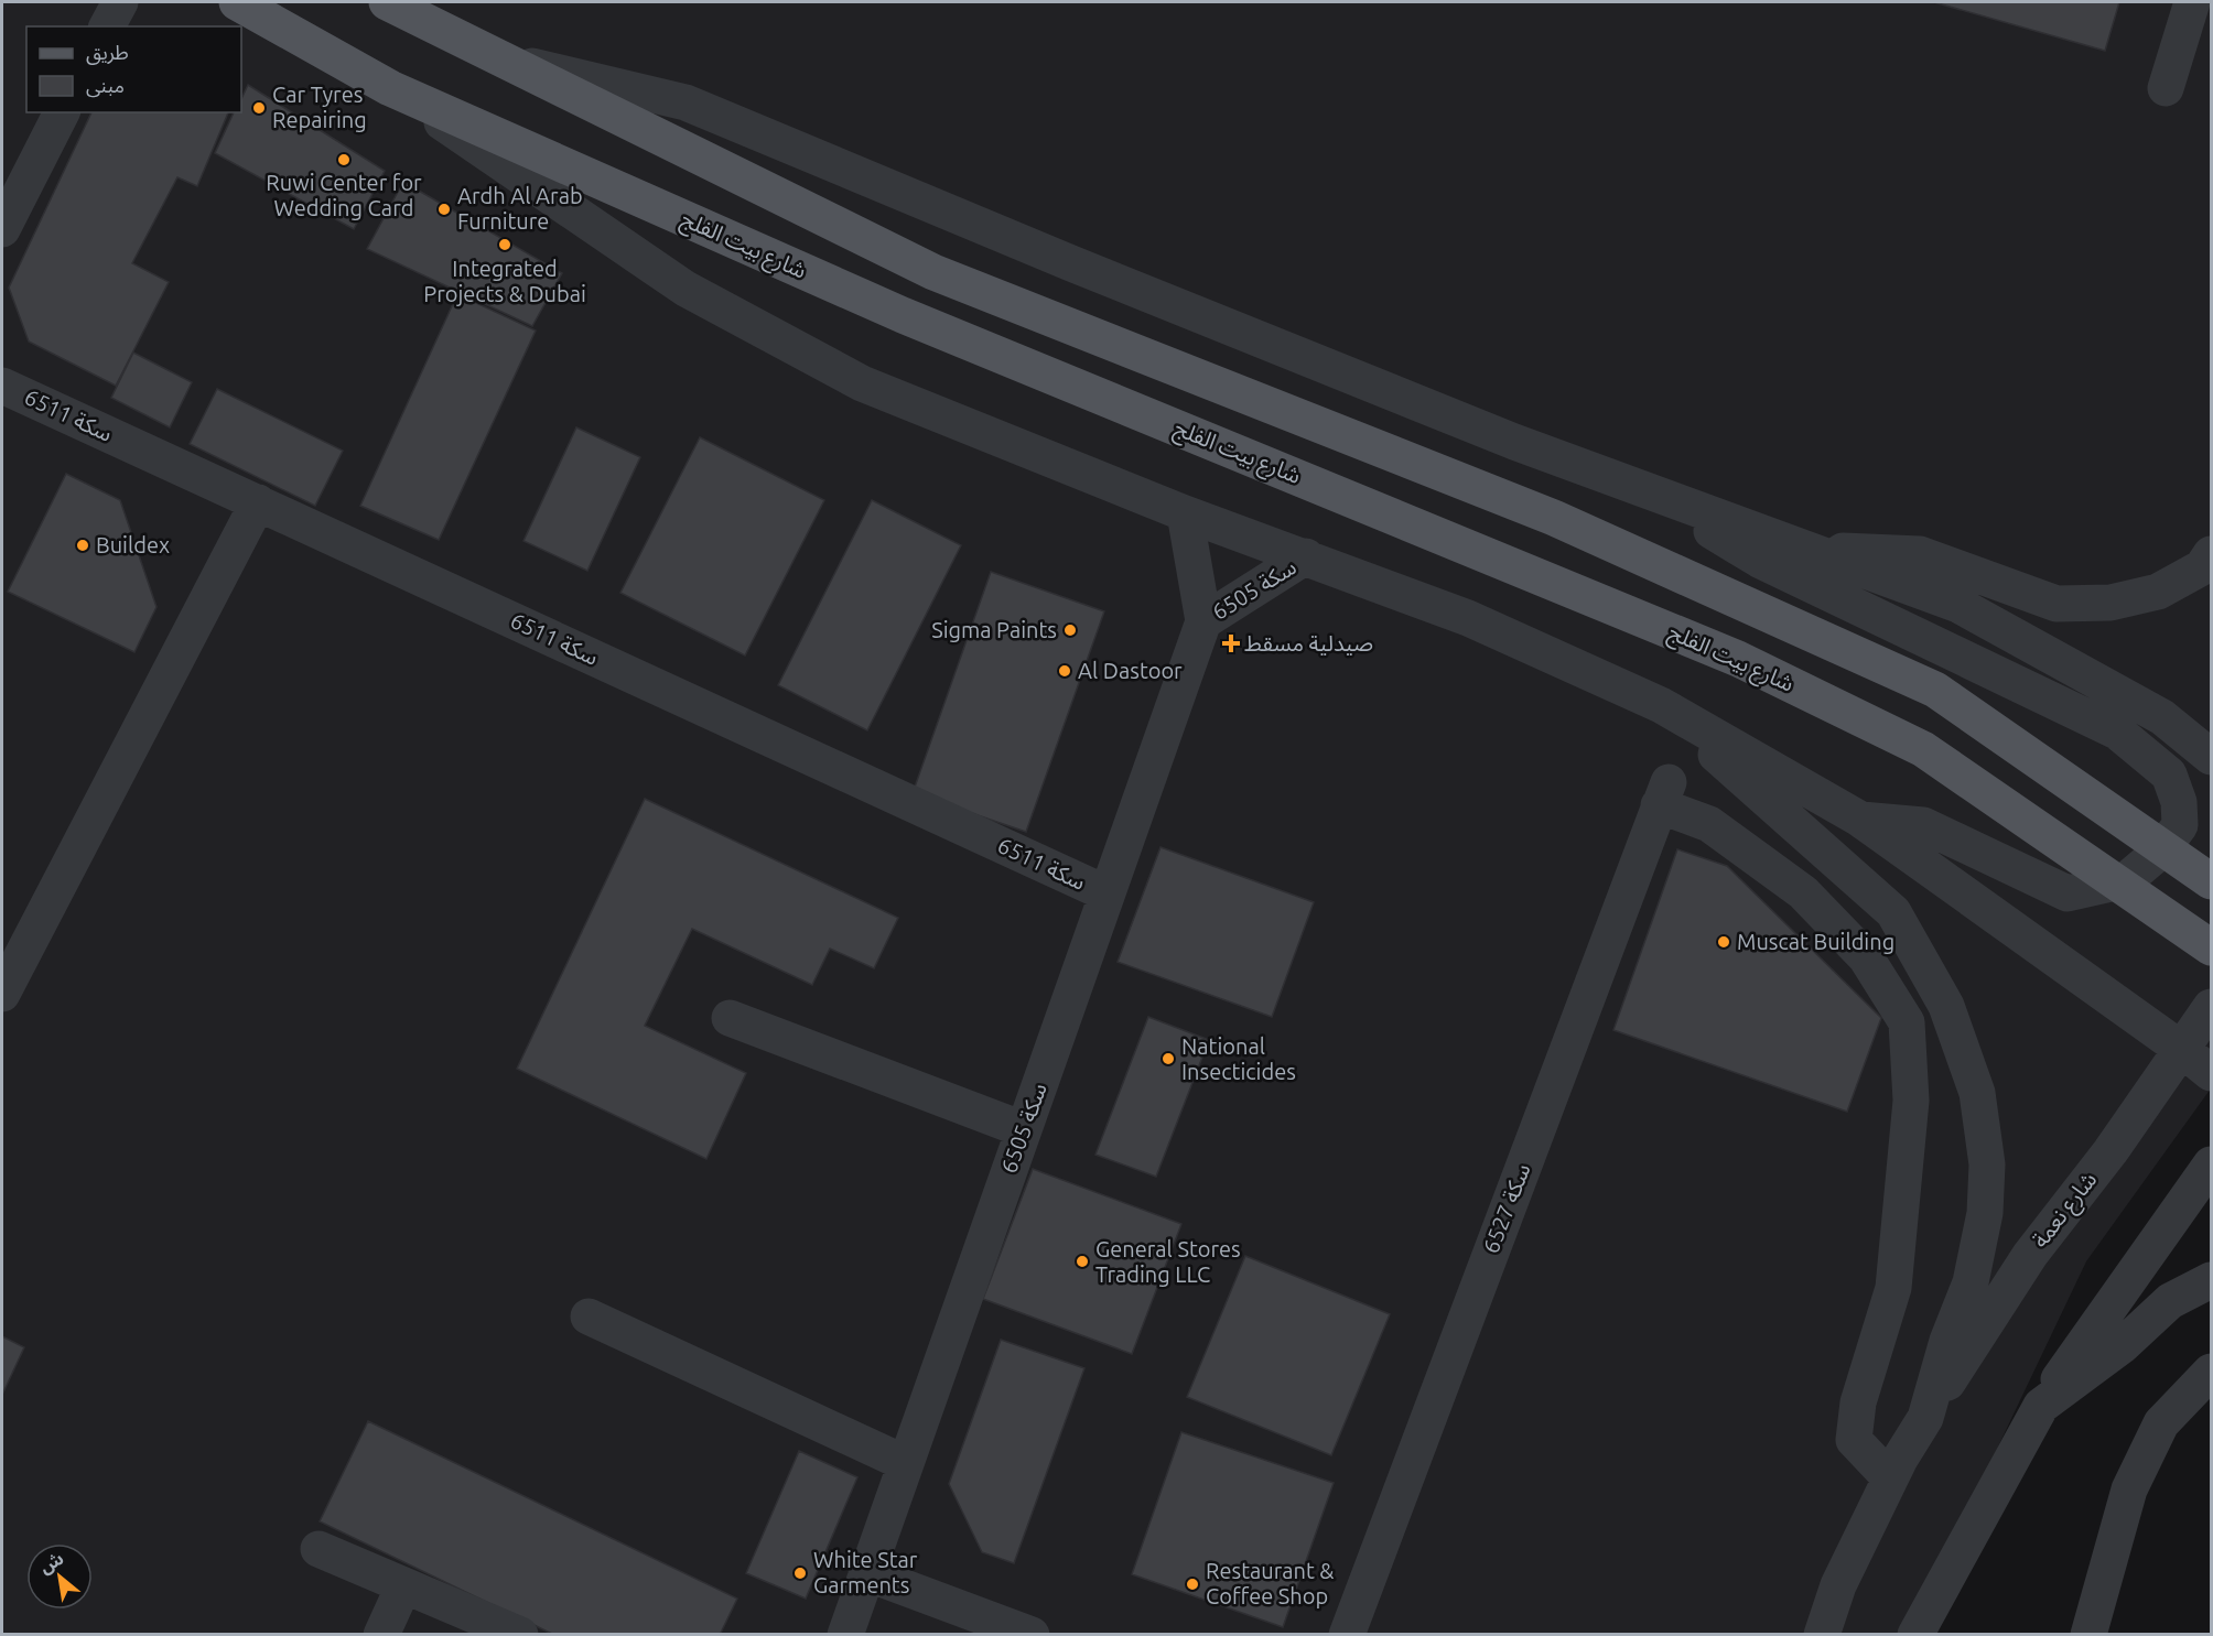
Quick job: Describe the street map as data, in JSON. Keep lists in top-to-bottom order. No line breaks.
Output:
{"streets":{"main road":["شارع بيت الفلج"],"street":["سكة 6511","سكة 6505","سكة 6527","شارع نعمة"]},"crossings":[["سكة 6511","سكة 6505"]],"places":{"other":["Car Tyres Repairing","Ruwi Center for Wedding Card","Ardh Al Arab Furniture","Integrated Projects & Dubai","Buildex","Sigma Paints","Al Dastoor","Muscat Building","National Insecticides","General Stores Trading LLC","White Star Garments","Restaurant & Coffee Shop"],"health":["صيدلية مسقط"]},"legend":["طريق","مبنى"],"north":"top left"}
